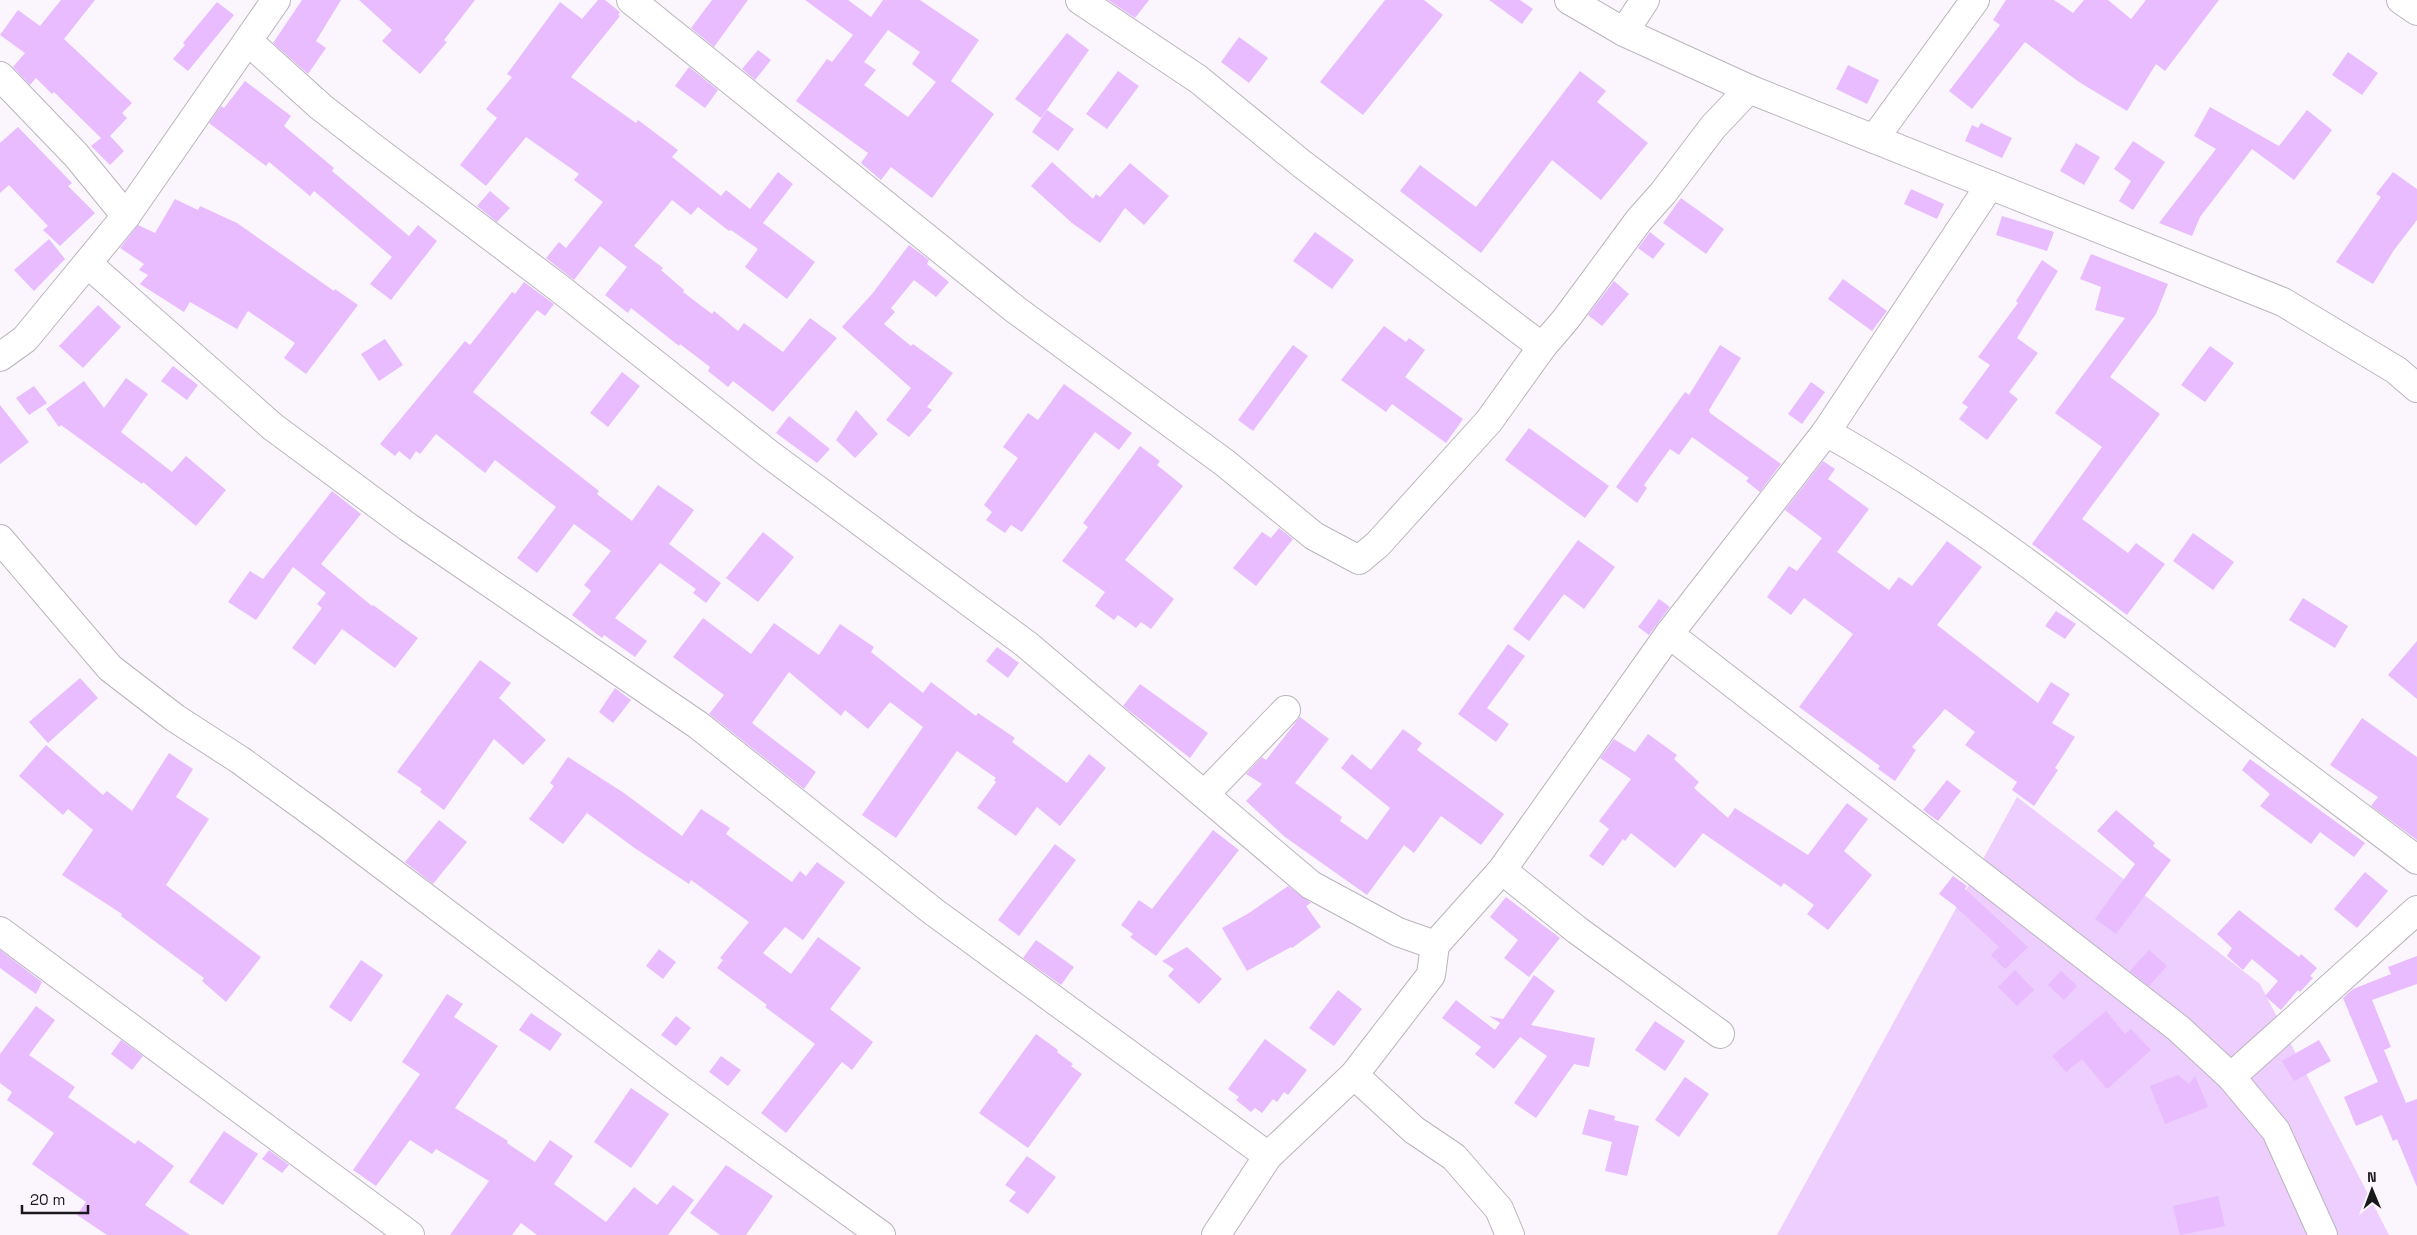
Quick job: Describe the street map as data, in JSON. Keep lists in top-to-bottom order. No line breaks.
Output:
{"scale_bar":"20 m","north":"top"}
